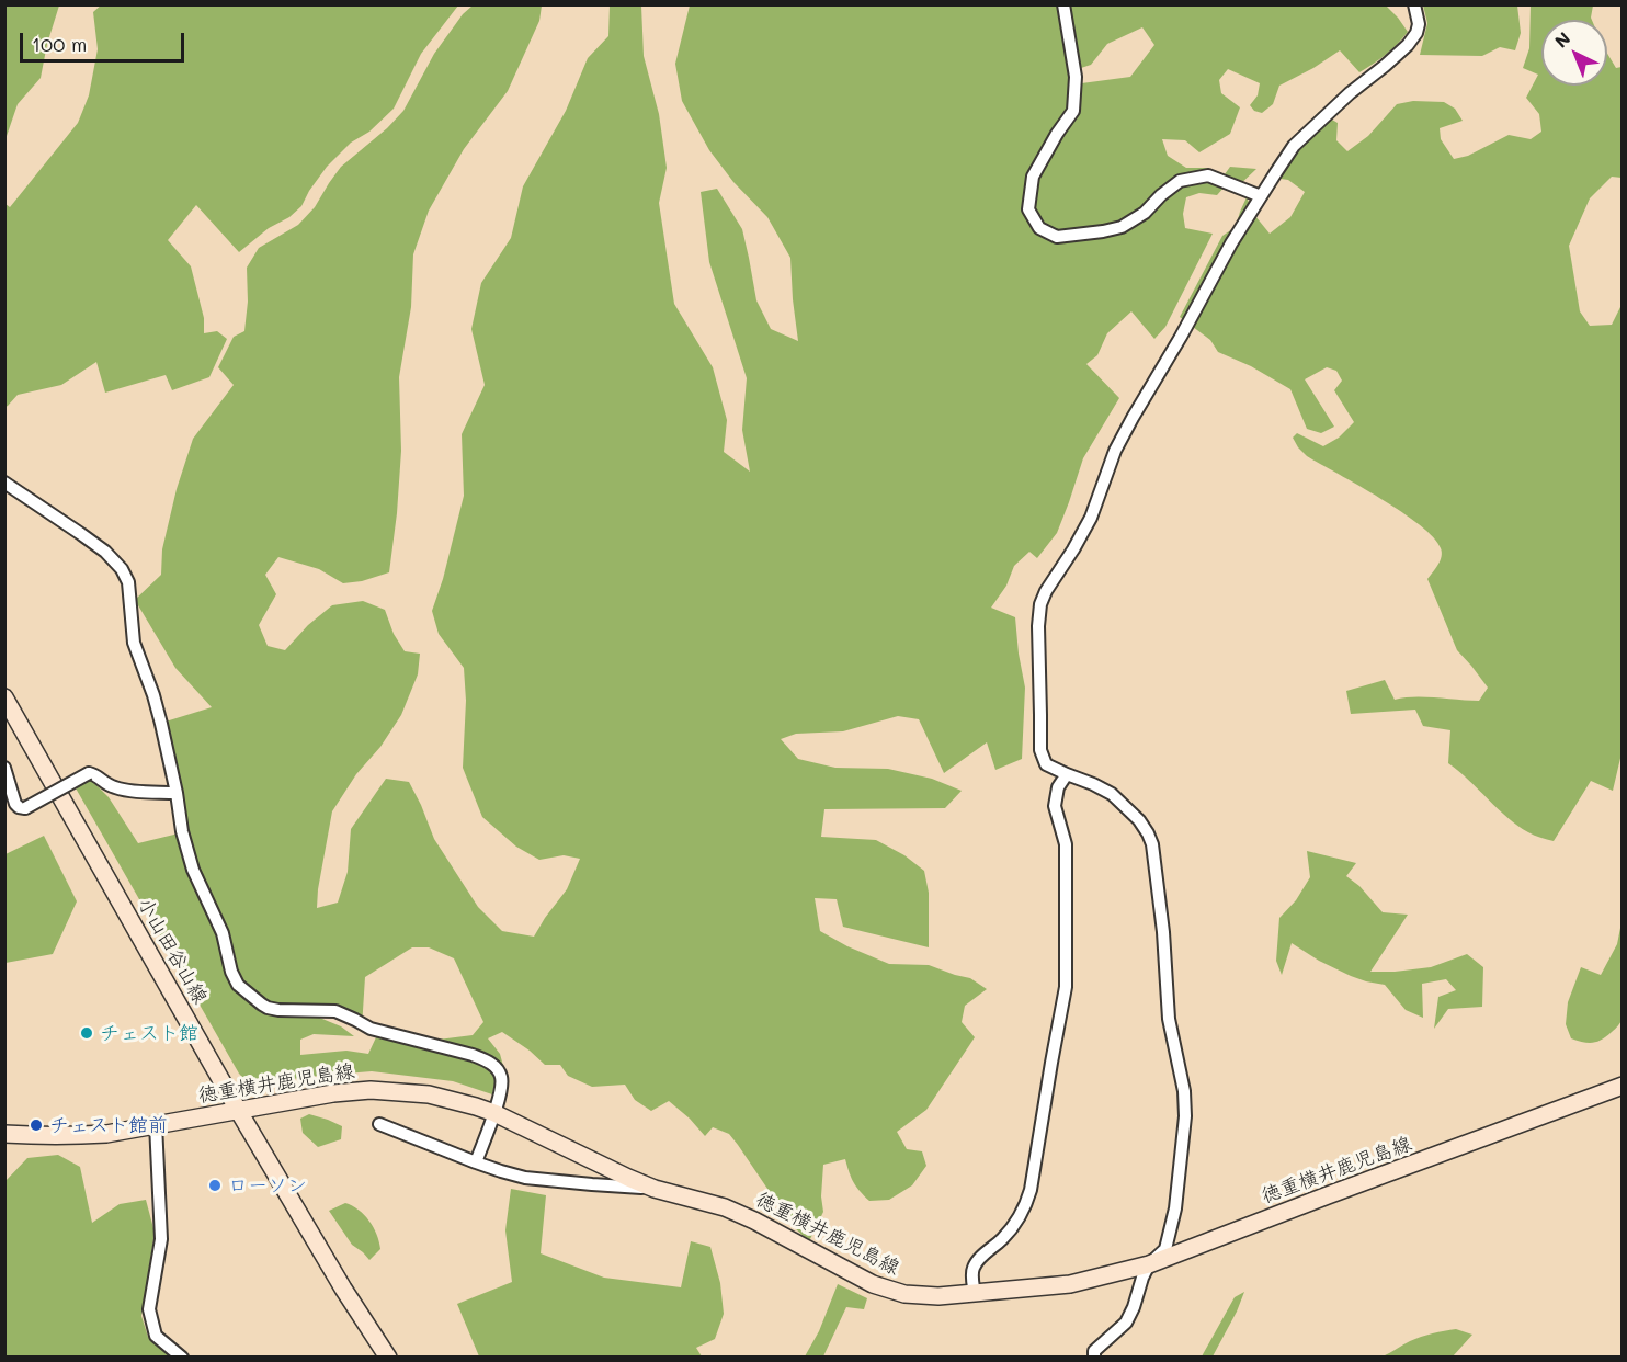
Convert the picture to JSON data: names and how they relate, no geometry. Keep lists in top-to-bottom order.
{
  "streets": {
    "main road": ["小山田谷山線", "徳重横井鹿児島線"]
  },
  "crossings": [
    ["小山田谷山線", "徳重横井鹿児島線"]
  ],
  "places": ["チェスト館", "チェスト館前", "ローソン"],
  "scale_bar": "100 m",
  "north": "top left"
}
